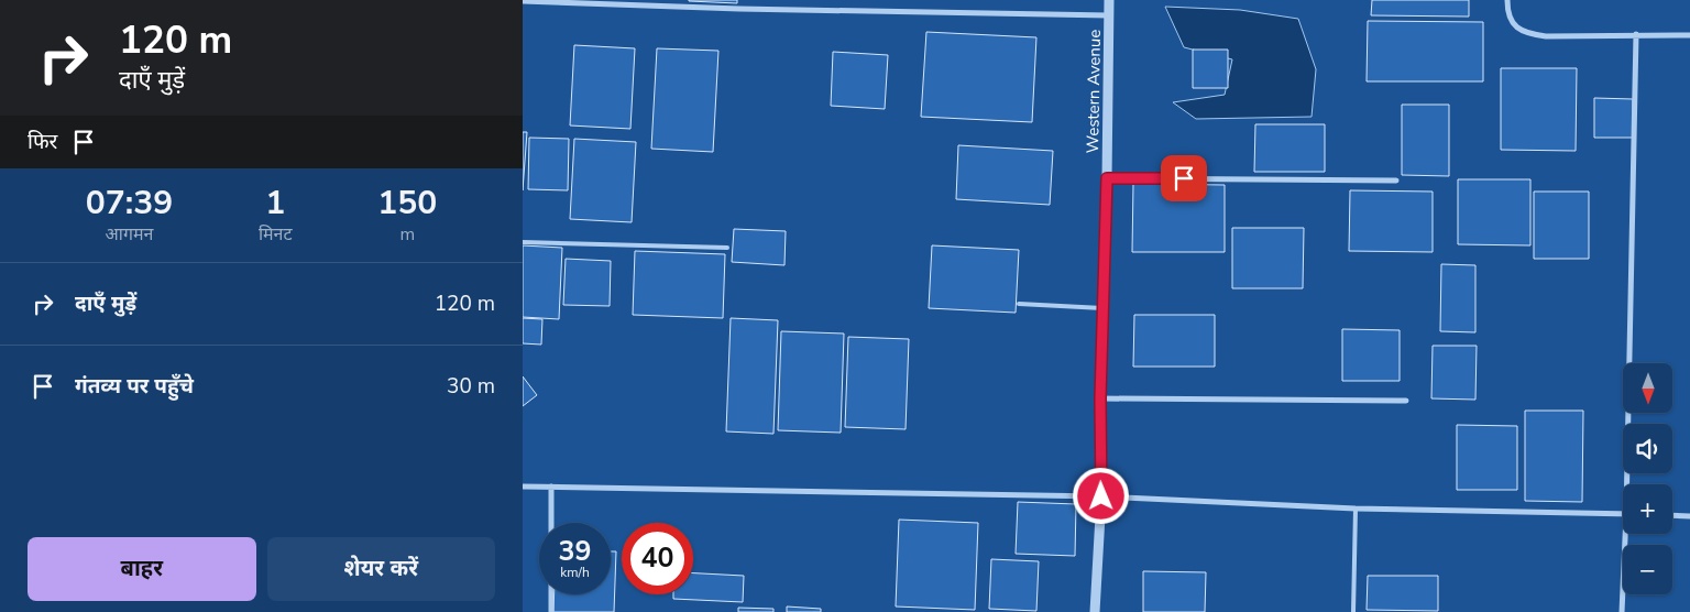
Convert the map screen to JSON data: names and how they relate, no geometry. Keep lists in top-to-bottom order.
{
  "streets": {
    "street": ["Western Avenue"]
  },
  "north": "bottom",
  "page": {
    "turn": ["120 m", "दाएँ मुड़ें"],
    "then": "फिर",
    "eta": [
      "07:39",
      "आगमन",
      "1",
      "मिनट",
      "150",
      "m"
    ],
    "list": [
      {
        "name": "दाएँ मुड़ें",
        "value": "120 m"
      },
      {
        "name": "गंतव्य पर पहुँचे",
        "value": "30 m"
      }
    ],
    "map_buttons": ["+", "−"],
    "speed": "39 km/h",
    "limit": "40",
    "buttons": ["बाहर", "शेयर करें"]
  }
}
